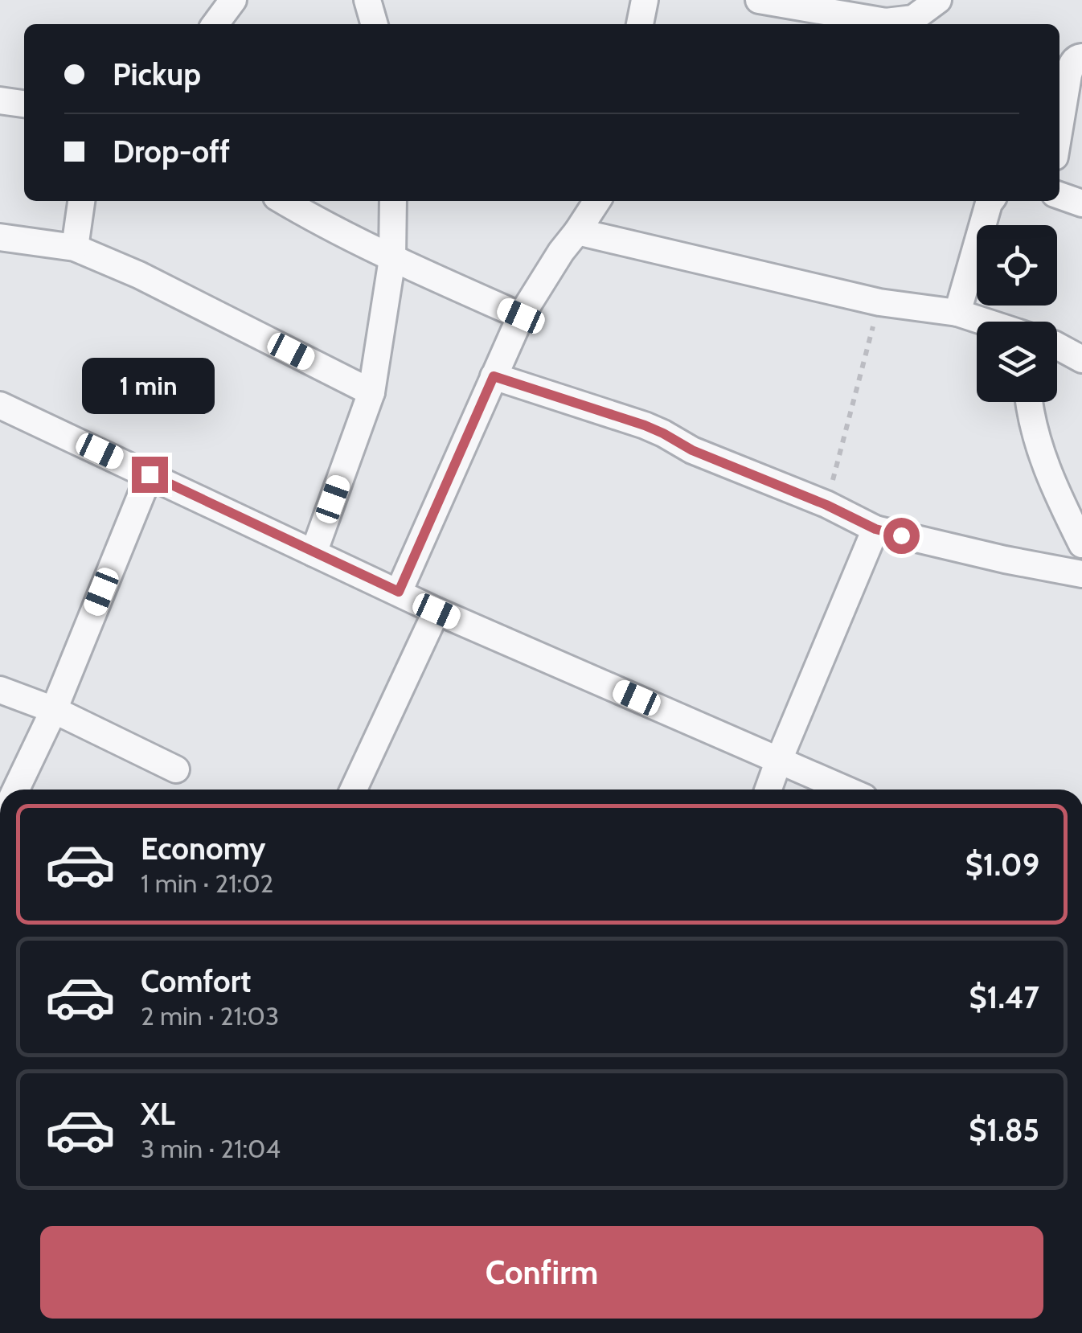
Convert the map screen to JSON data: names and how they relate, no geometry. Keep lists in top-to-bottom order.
{
  "page": {
    "banner": ["Pickup", "Drop-off"],
    "bubble": "1 min",
    "list": [
      {
        "name": "Economy",
        "note": "1 min · 21:02",
        "value": "$1.09"
      },
      {
        "name": "Comfort",
        "note": "2 min · 21:03",
        "value": "$1.47"
      },
      {
        "name": "XL",
        "note": "3 min · 21:04",
        "value": "$1.85"
      }
    ],
    "buttons": "Confirm"
  }
}
